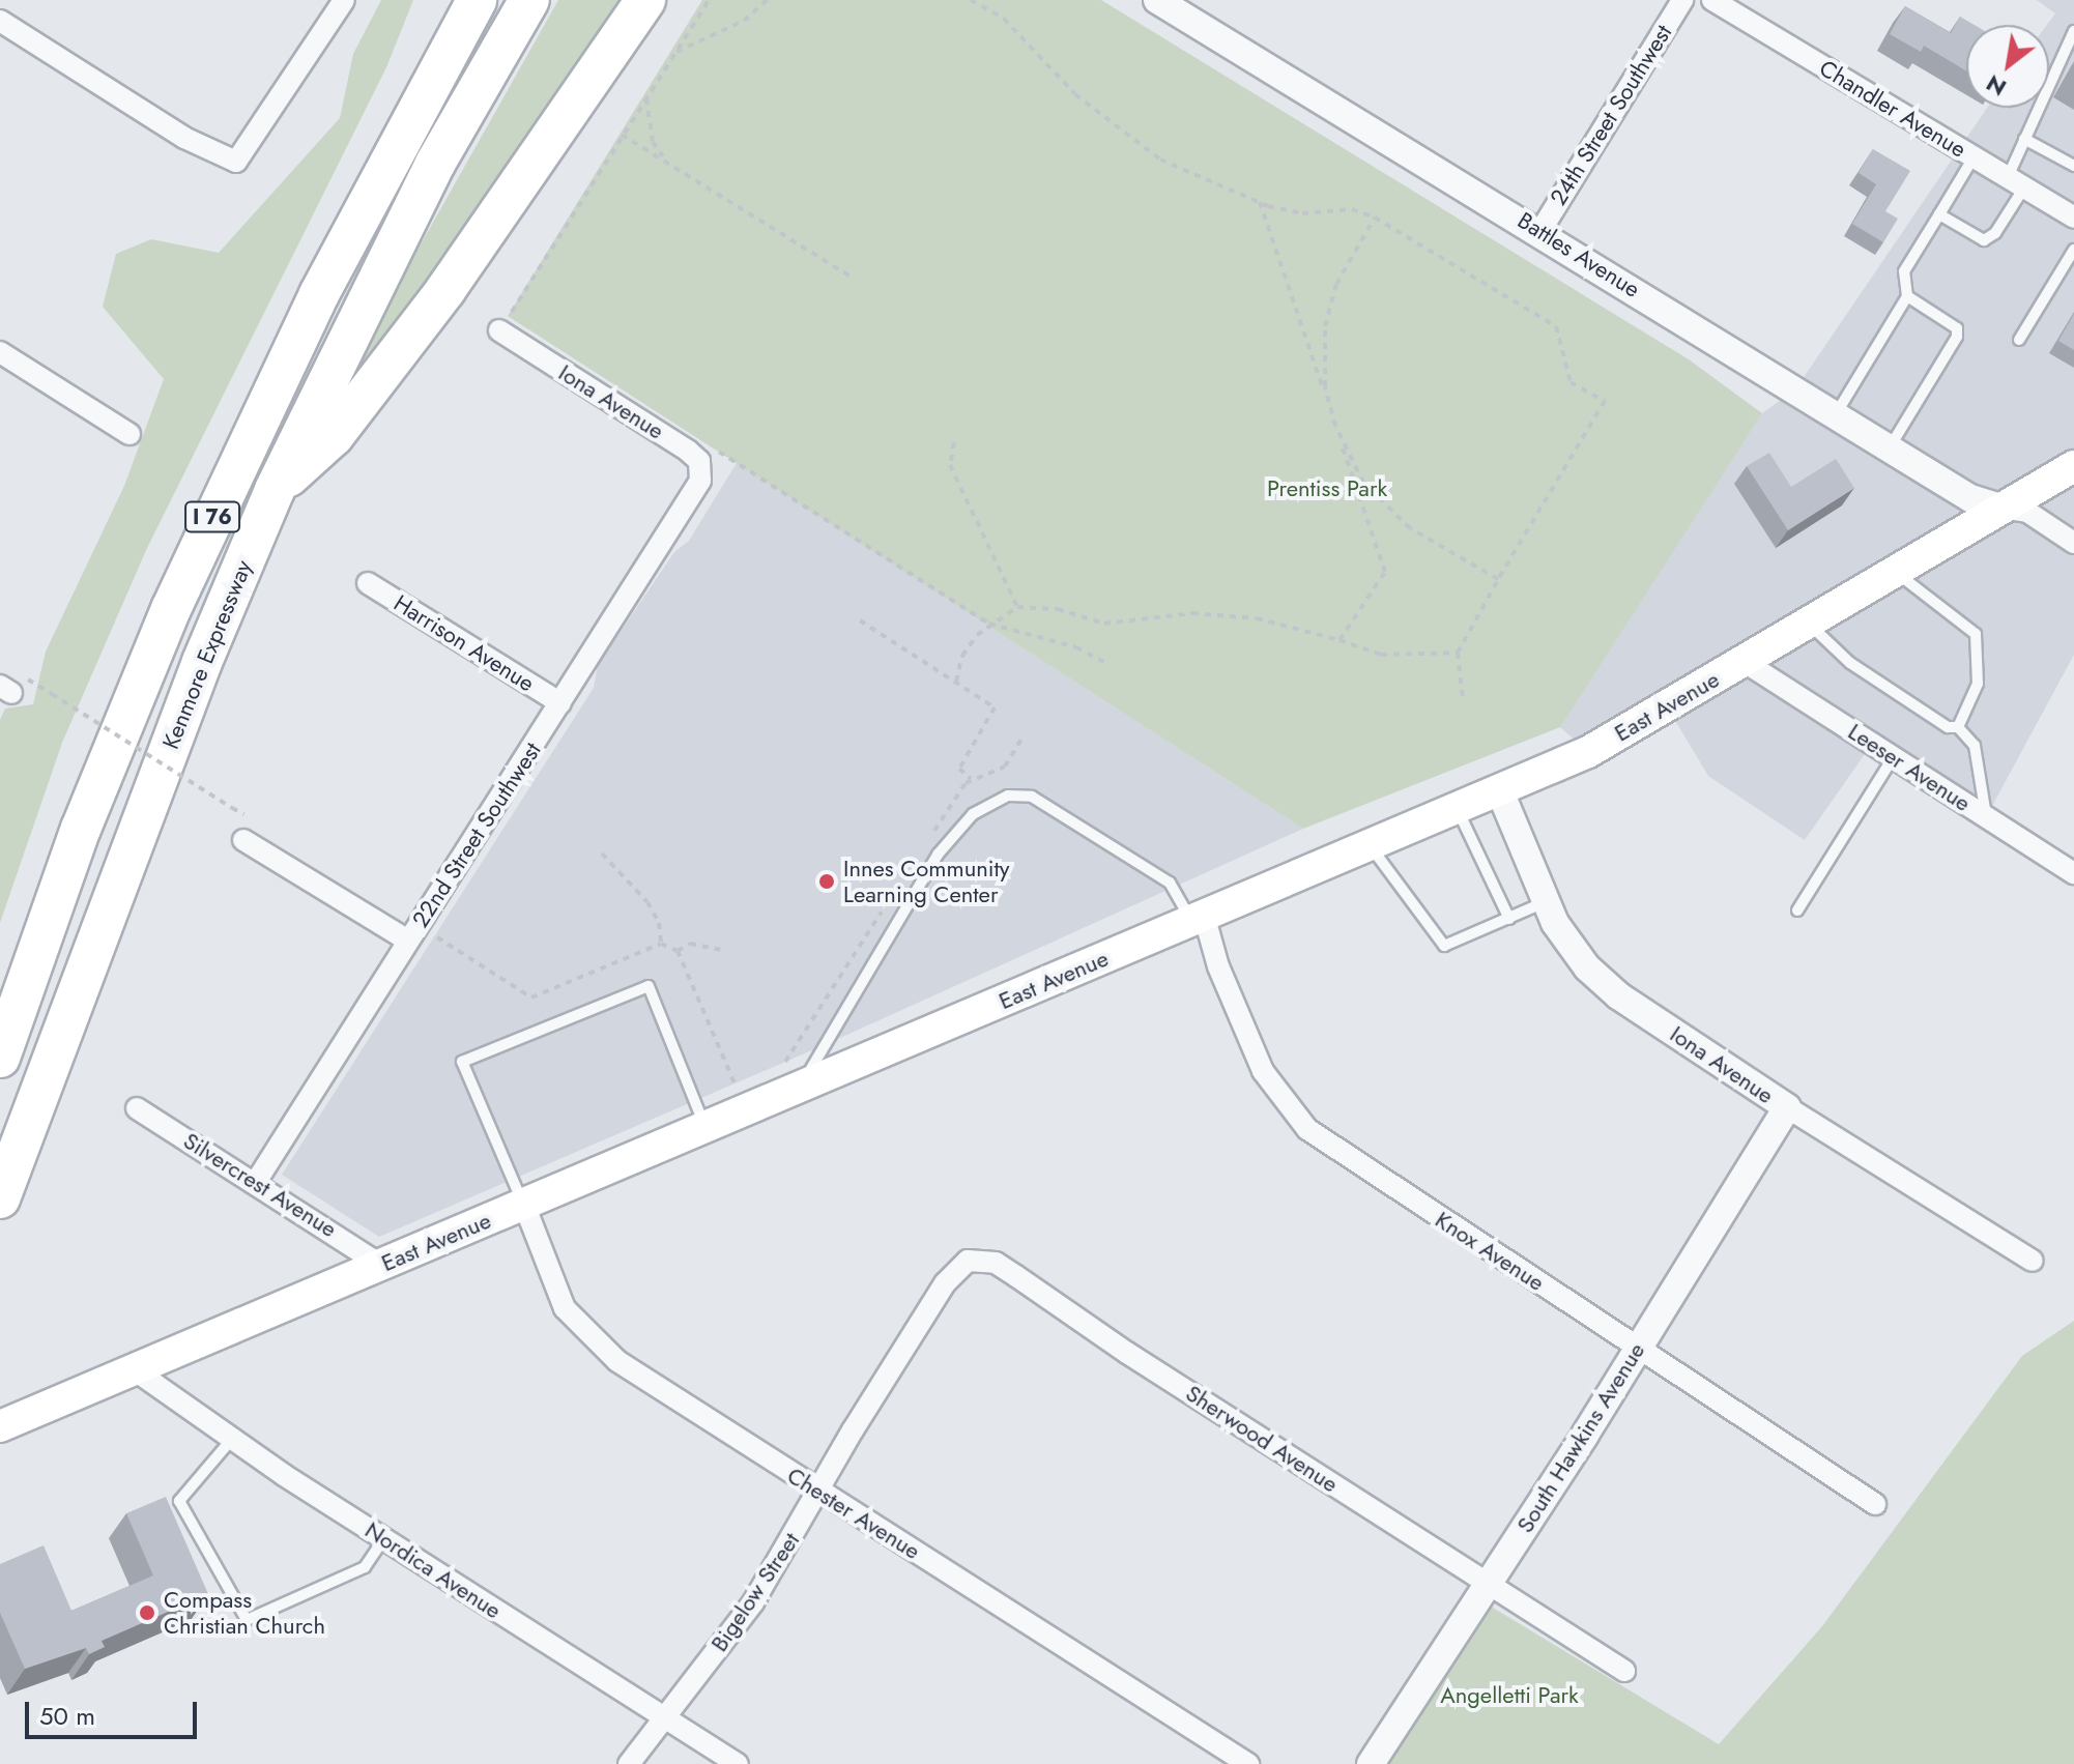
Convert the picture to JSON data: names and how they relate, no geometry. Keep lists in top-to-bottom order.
{
  "streets": {
    "highway": ["I 76", "Kenmore Expressway"],
    "main road": ["East Avenue"],
    "street": [
      "Chandler Avenue",
      "24th Street Southwest",
      "Battles Avenue",
      "Iona Avenue",
      "Harrison Avenue",
      "Leeser Avenue",
      "22nd Street Southwest",
      "Silvercrest Avenue",
      "Knox Avenue",
      "South Hawkins Avenue",
      "Sherwood Avenue",
      "Chester Avenue",
      "Nordica Avenue",
      "Bigelow Street"
    ]
  },
  "crossings": [
    ["24th Street Southwest", "Battles Avenue"],
    ["Battles Avenue", "East Avenue"],
    ["Iona Avenue", "East Avenue"],
    ["Iona Avenue", "22nd Street Southwest"],
    ["Iona Avenue", "South Hawkins Avenue"],
    ["Harrison Avenue", "22nd Street Southwest"],
    ["East Avenue", "Leeser Avenue"],
    ["East Avenue", "Silvercrest Avenue"],
    ["East Avenue", "Knox Avenue"],
    ["East Avenue", "Chester Avenue"],
    ["East Avenue", "Nordica Avenue"],
    ["22nd Street Southwest", "Silvercrest Avenue"],
    ["Knox Avenue", "South Hawkins Avenue"],
    ["South Hawkins Avenue", "Sherwood Avenue"],
    ["Sherwood Avenue", "Bigelow Street"],
    ["Chester Avenue", "Bigelow Street"],
    ["Nordica Avenue", "Bigelow Street"]
  ],
  "parks": ["Prentiss Park", "Angelletti Park"],
  "places": ["Innes Community Learning Center", "Compass Christian Church"],
  "scale_bar": "50 m",
  "north": "bottom left"
}
